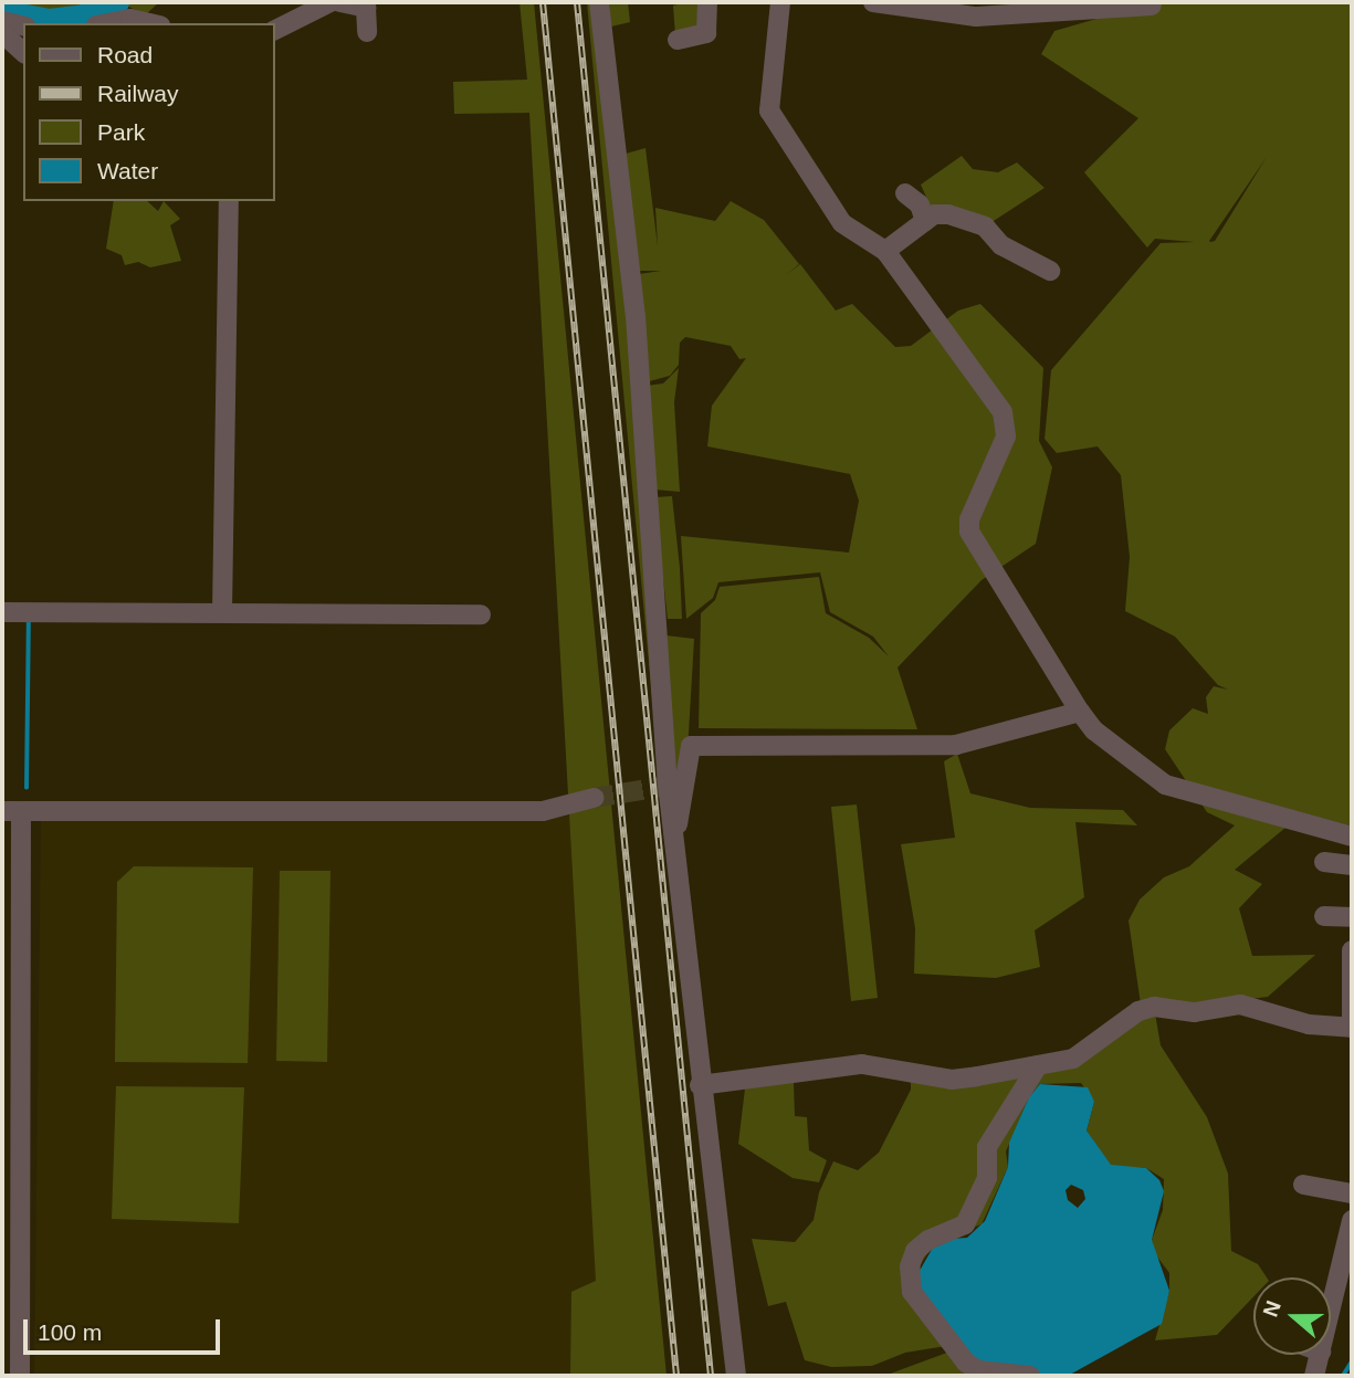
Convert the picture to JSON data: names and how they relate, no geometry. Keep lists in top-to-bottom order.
{
  "legend": [
    "Road",
    "Railway",
    "Park",
    "Water"
  ],
  "scale_bar": "100 m",
  "north": "left"
}
